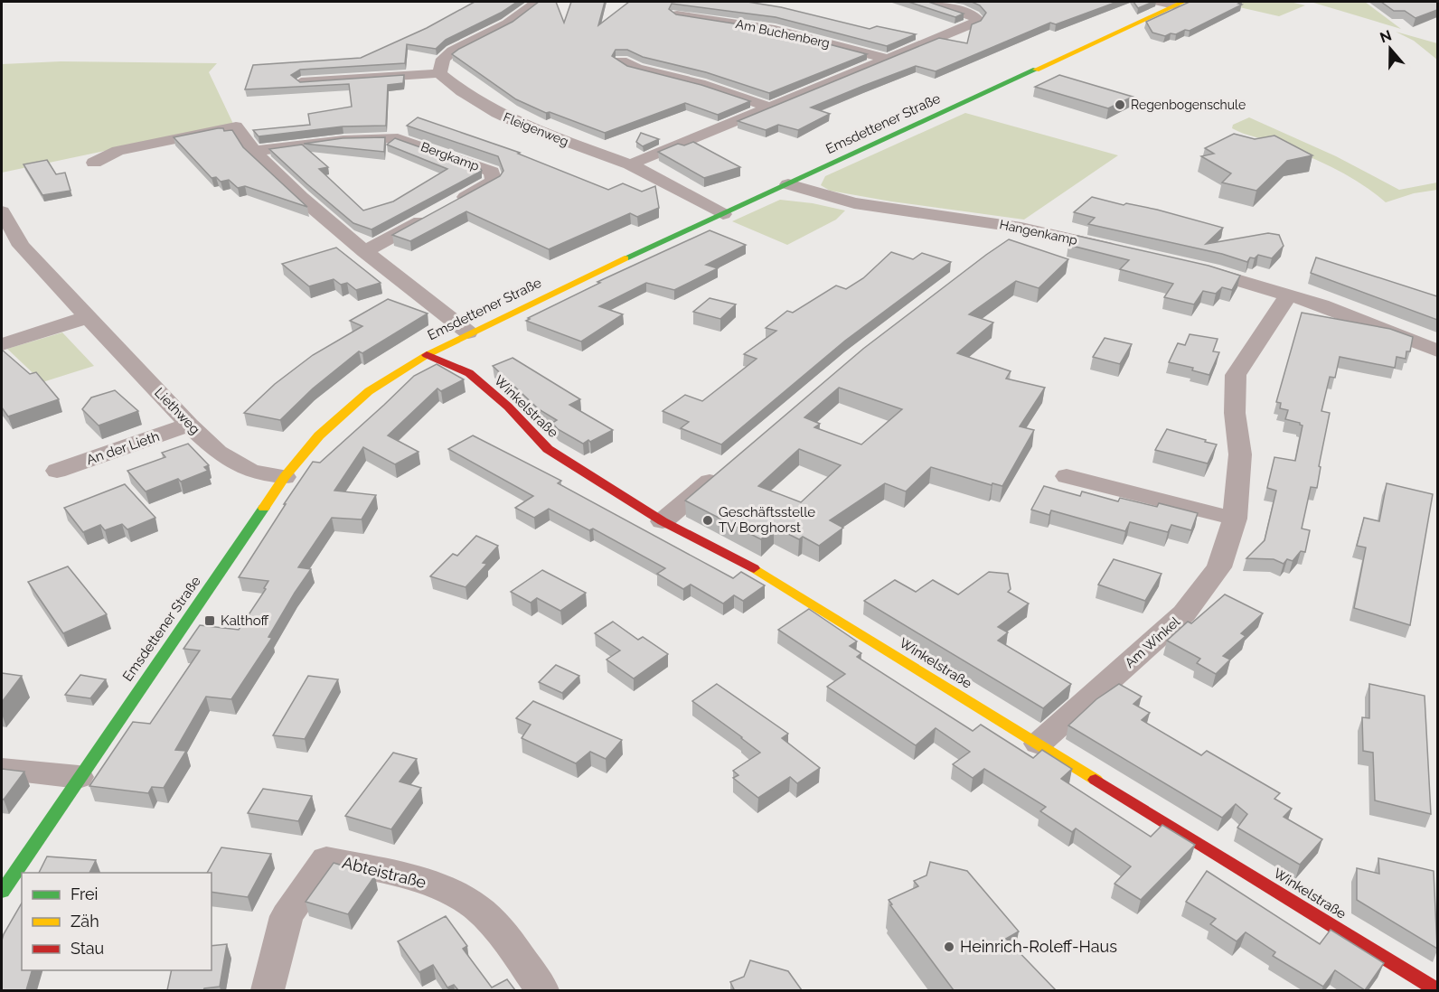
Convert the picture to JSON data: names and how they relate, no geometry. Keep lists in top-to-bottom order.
{
  "streets": {
    "main road": ["Emsdettener Straße", "Winkelstraße"],
    "street": [
      "Am Buchenberg",
      "Fleigenweg",
      "Bergkamp",
      "Hangenkamp",
      "Liethweg",
      "An der Lieth",
      "Am Winkel",
      "Abteistraße"
    ]
  },
  "crossings": [
    ["Emsdettener Straße", "Fleigenweg"],
    ["Emsdettener Straße", "Hangenkamp"],
    ["Emsdettener Straße", "Winkelstraße"],
    ["Emsdettener Straße", "Liethweg"],
    ["Winkelstraße", "Am Winkel"],
    ["Liethweg", "An der Lieth"]
  ],
  "places": {
    "other": ["Regenbogenschule", "Geschäftsstelle TV Borghorst", "Heinrich-Roleff-Haus"],
    "transit": ["Kalthoff"]
  },
  "legend": ["Frei", "Zäh", "Stau"],
  "north": "top"
}
